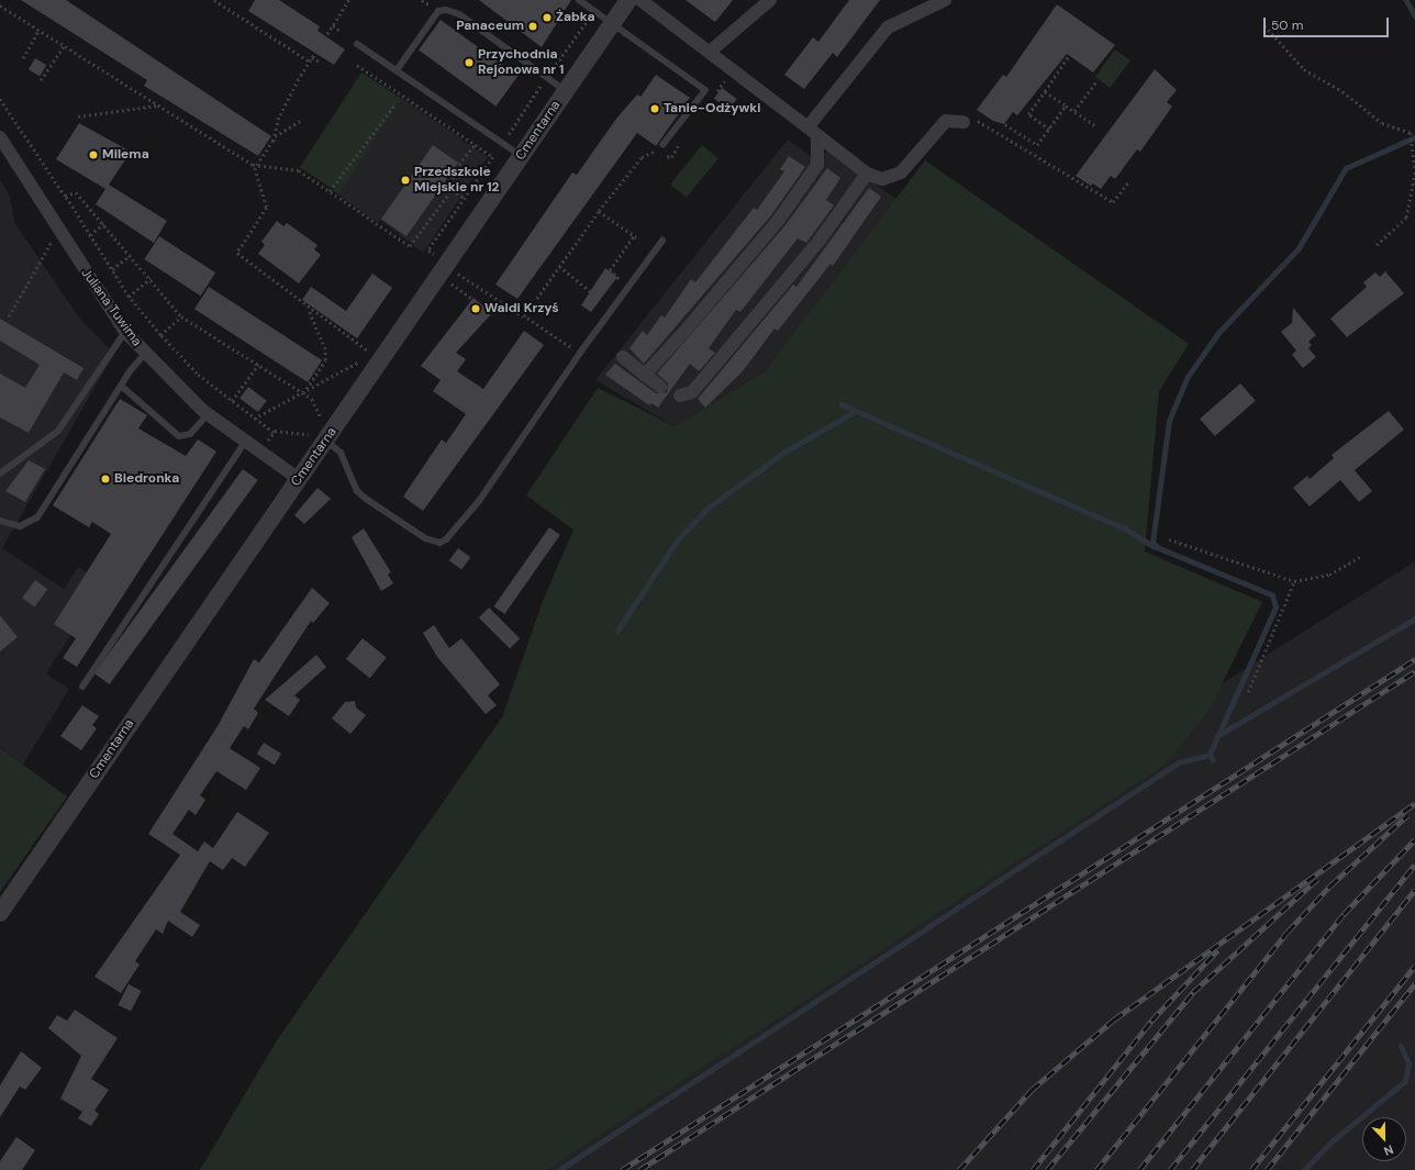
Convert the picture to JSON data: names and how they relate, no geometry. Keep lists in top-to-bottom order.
{
  "streets": {
    "street": ["Cmentarna", "Juliana Tuwima"]
  },
  "crossings": [
    ["Cmentarna", "Juliana Tuwima"]
  ],
  "places": [
    "Żabka",
    "Panaceum",
    "Przychodnia Rejonowa nr 1",
    "Tanie-Odżywki",
    "Milema",
    "Przedszkole Miejskie nr 12",
    "Waldi Krzyś",
    "Biedronka"
  ],
  "scale_bar": "50 m",
  "north": "bottom"
}
